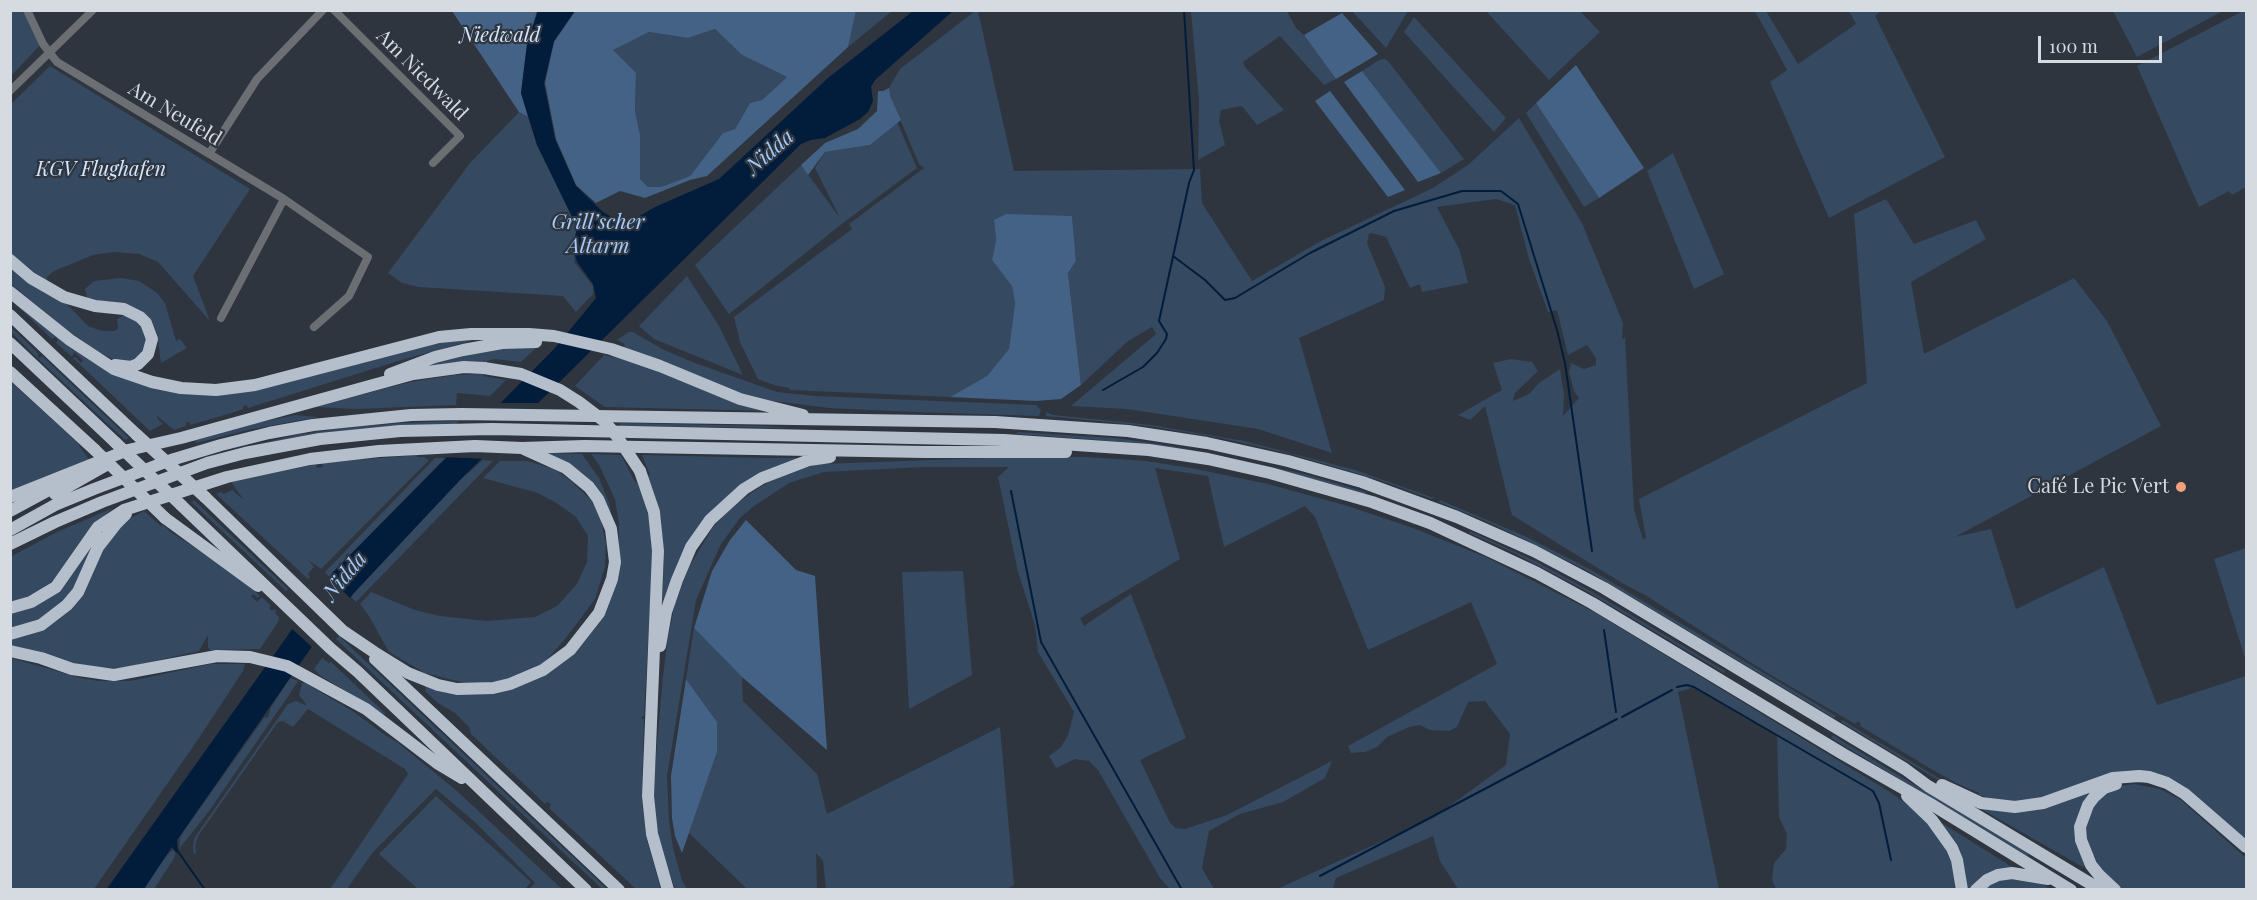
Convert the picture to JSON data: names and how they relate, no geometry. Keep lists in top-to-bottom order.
{
  "streets": {
    "street": ["Am Niedwald", "Am Neufeld"]
  },
  "water": ["Nidda", "Grill’scher Altarm"],
  "parks": ["Niedwald", "KGV Flughafen"],
  "places": ["Café Le Pic Vert"],
  "scale_bar": "100 m"
}
